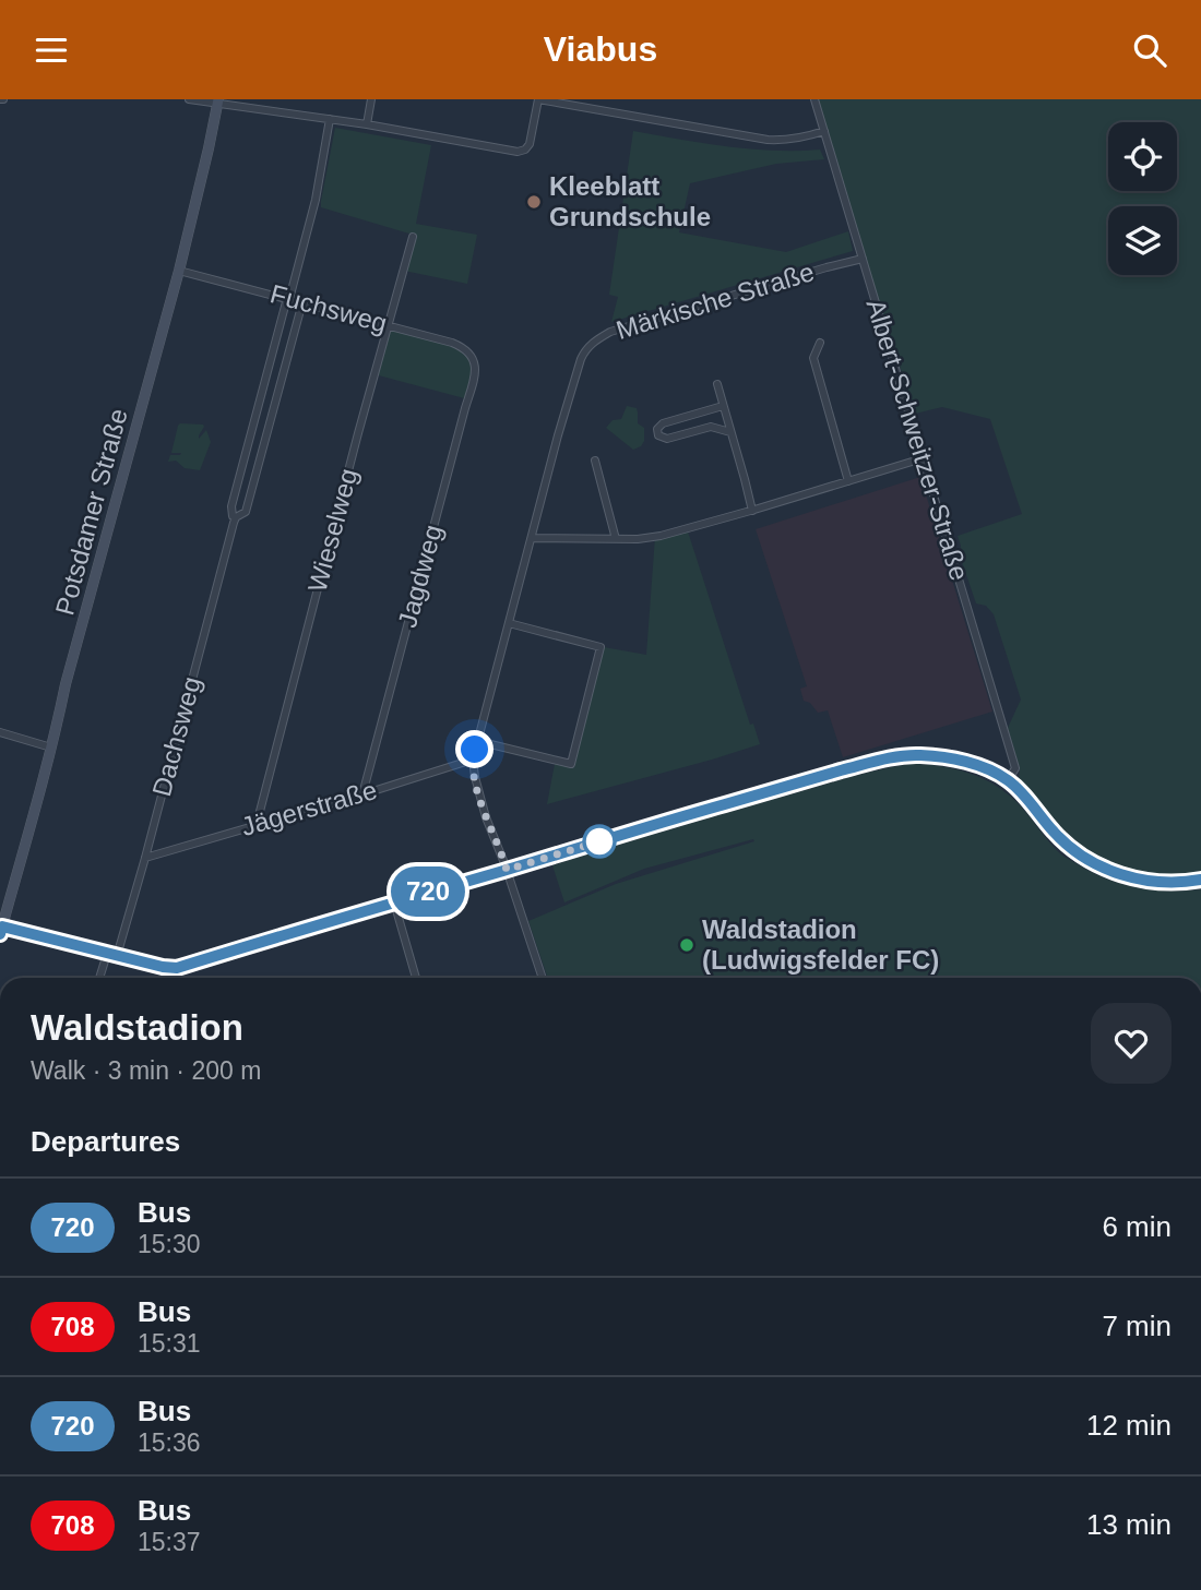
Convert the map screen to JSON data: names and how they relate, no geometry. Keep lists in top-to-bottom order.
{
  "streets": {
    "main road": ["Potsdamer Straße"],
    "street": [
      "Märkische Straße",
      "Fuchsweg",
      "Albert-Schweitzer-Straße",
      "Wieselweg",
      "Jagdweg",
      "Dachsweg",
      "Jägerstraße"
    ]
  },
  "crossings": [
    ["Märkische Straße", "Albert-Schweitzer-Straße"],
    ["Märkische Straße", "Jägerstraße"],
    ["Fuchsweg", "Potsdamer Straße"],
    ["Fuchsweg", "Wieselweg"],
    ["Fuchsweg", "Jagdweg"],
    ["Fuchsweg", "Dachsweg"],
    ["Wieselweg", "Jägerstraße"],
    ["Jagdweg", "Jägerstraße"],
    ["Dachsweg", "Jägerstraße"]
  ],
  "places": ["Kleeblatt Grundschule", "Waldstadion (Ludwigsfelder FC)"],
  "lines": ["bus line 720"],
  "page": {
    "header": "Viabus",
    "on_map": "720",
    "heading": [
      ["Waldstadion", "Walk · 3 min · 200 m"],
      "Departures"
    ],
    "list": [
      {
        "mark": "720",
        "name": "Bus",
        "note": "15:30",
        "value": "6 min"
      },
      {
        "mark": "708",
        "name": "Bus",
        "note": "15:31",
        "value": "7 min"
      },
      {
        "mark": "720",
        "name": "Bus",
        "note": "15:36",
        "value": "12 min"
      },
      {
        "mark": "708",
        "name": "Bus",
        "note": "15:37",
        "value": "13 min"
      }
    ]
  }
}
